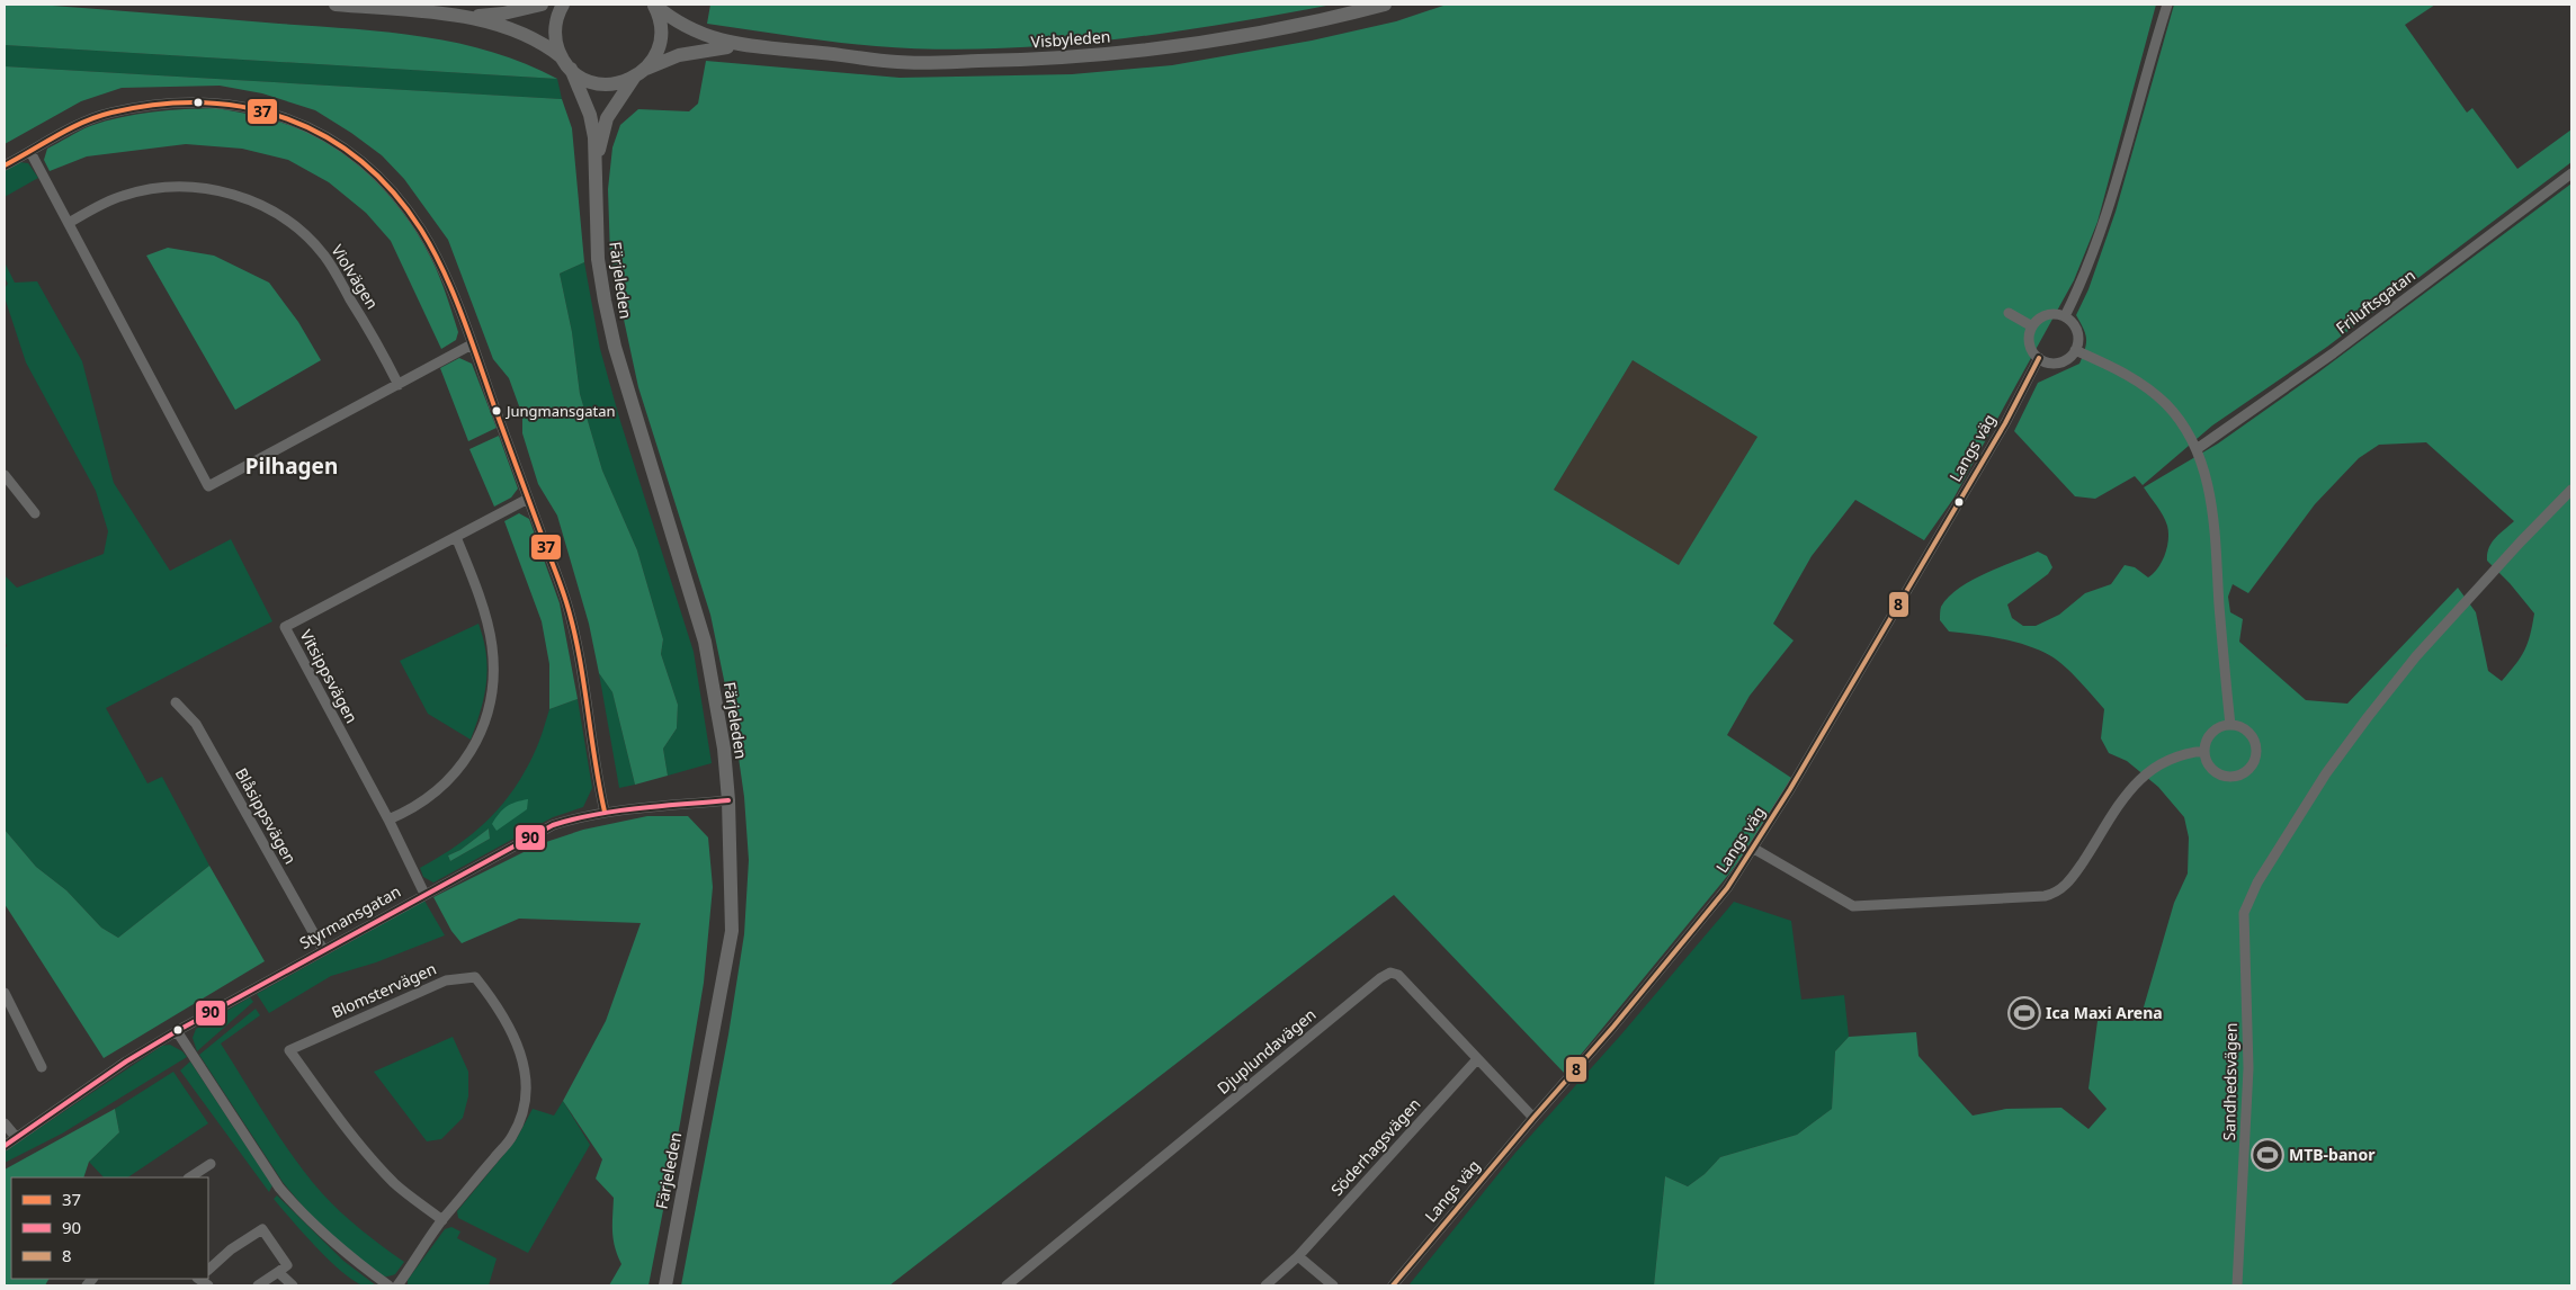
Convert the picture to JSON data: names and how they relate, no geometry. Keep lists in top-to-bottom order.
{
  "streets": {
    "main road": ["Visbyleden", "Färjeleden"],
    "street": [
      "Violvägen",
      "Friluftsgatan",
      "Langs väg",
      "Vitsippsvägen",
      "Blåsippsvägen",
      "Styrmansgatan",
      "Blomstervägen",
      "Djuplundavägen",
      "Sandhedsvägen",
      "Söderhagsvägen"
    ]
  },
  "crossings": [
    ["Visbyleden", "Färjeleden"],
    ["Färjeleden", "Styrmansgatan"],
    ["Langs väg", "Djuplundavägen"],
    ["Vitsippsvägen", "Styrmansgatan"],
    ["Blåsippsvägen", "Styrmansgatan"],
    ["Djuplundavägen", "Söderhagsvägen"]
  ],
  "districts": ["Pilhagen"],
  "places": {
    "other": ["Jungmansgatan"],
    "sports": ["Ica Maxi Arena", "MTB-banor"]
  },
  "lines": ["transit line 37", "transit line 8", "transit line 90"],
  "legend": ["37", "90", "8"]
}
